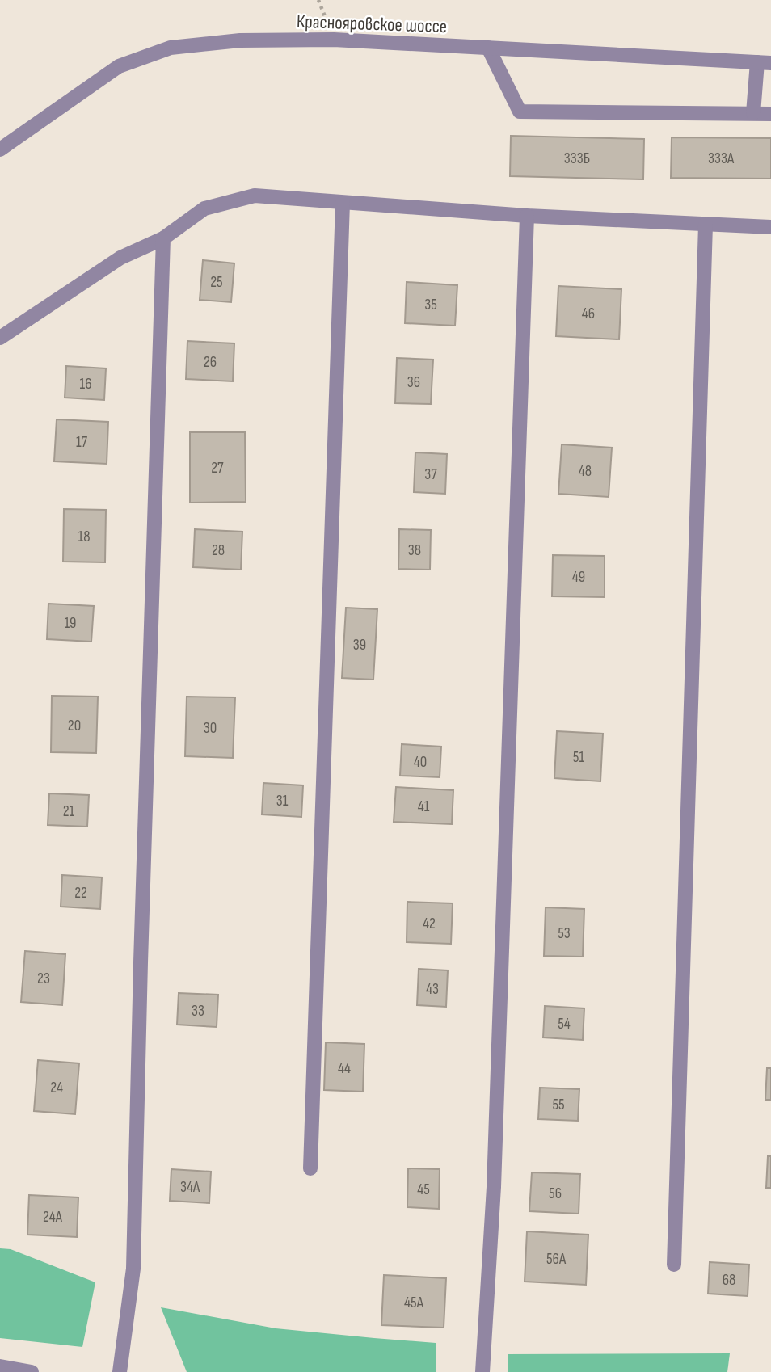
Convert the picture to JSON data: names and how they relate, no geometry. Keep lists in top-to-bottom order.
{
  "streets": {
    "street": ["Краснояровское шоссе"]
  },
  "house_numbers": [
    "333Б",
    "333А",
    "25",
    "35",
    "46",
    "26",
    "36",
    "16",
    "17",
    "27",
    "48",
    "37",
    "18",
    "28",
    "38",
    "49",
    "19",
    "39",
    "20",
    "30",
    "51",
    "40",
    "31",
    "41",
    "21",
    "22",
    "42",
    "53",
    "23",
    "43",
    "33",
    "54",
    "44",
    "24",
    "55",
    "34А",
    "45",
    "56",
    "24А",
    "56А",
    "68",
    "45А"
  ]
}
